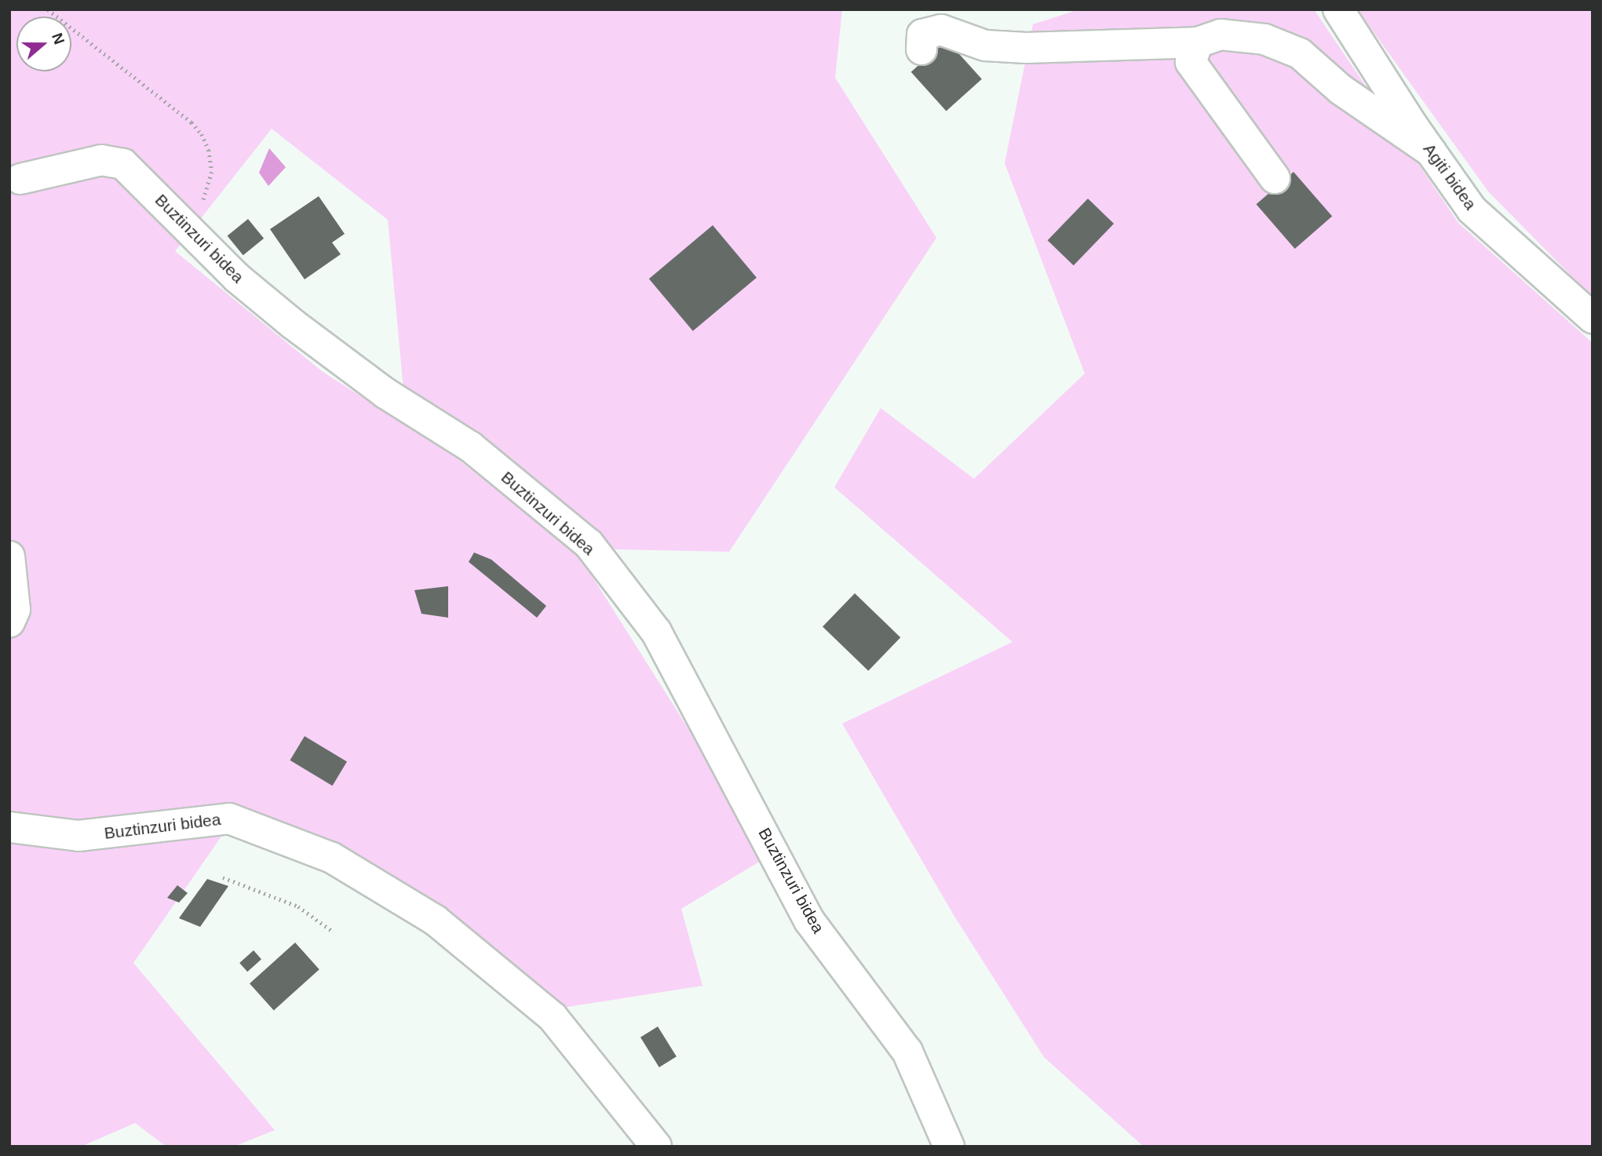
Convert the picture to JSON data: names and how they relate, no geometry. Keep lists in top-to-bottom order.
{
  "streets": {
    "street": ["Agiti bidea", "Buztinzuri bidea"]
  },
  "north": "right"
}
